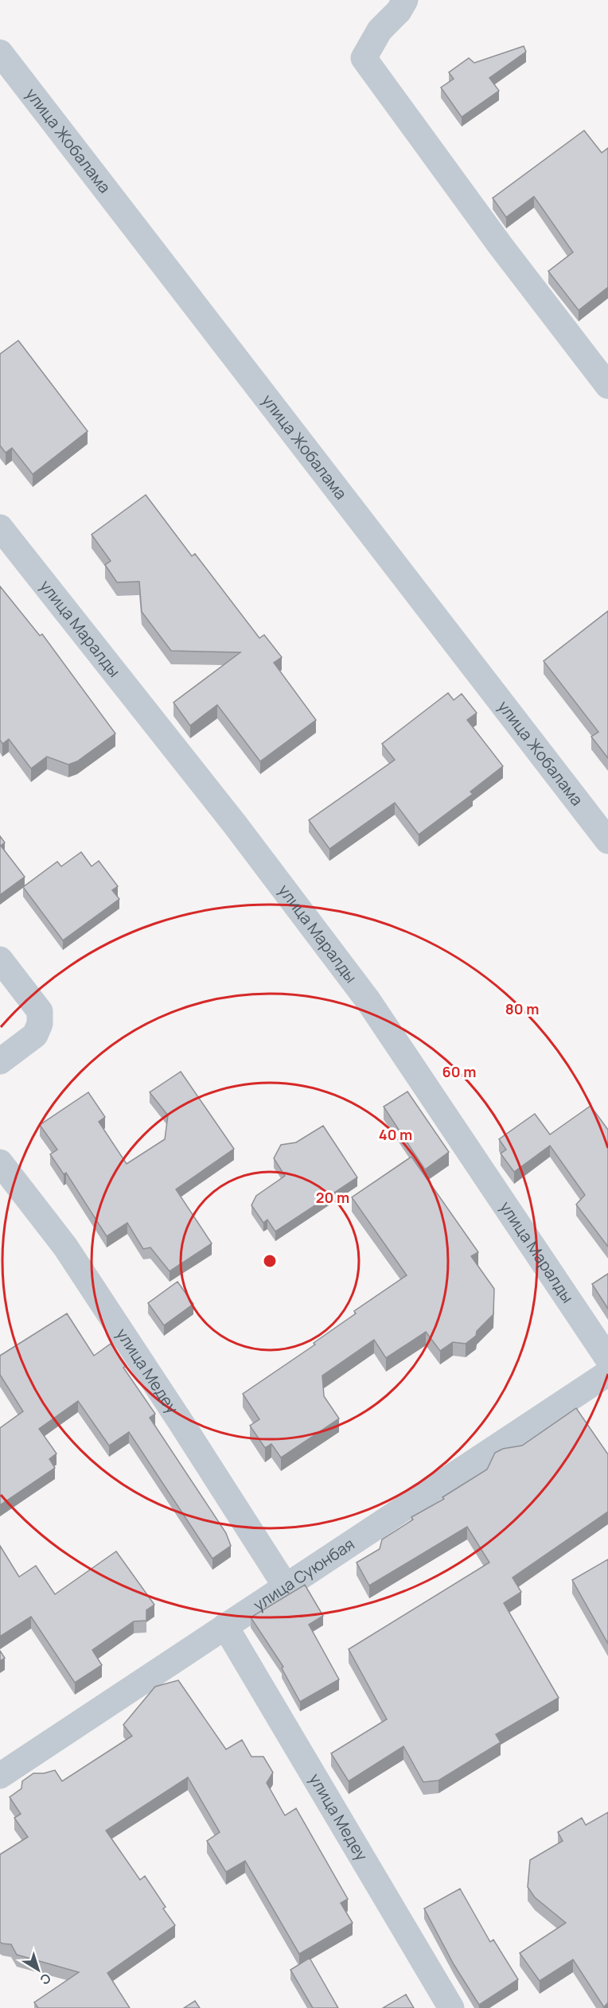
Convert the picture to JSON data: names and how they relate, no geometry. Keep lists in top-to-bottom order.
{
  "streets": {
    "street": [
      "улица Жобалама",
      "улица Маралды",
      "улица Медеу",
      "улица Суюнбая"
    ]
  },
  "crossings": [
    ["улица Медеу", "улица Суюнбая"]
  ],
  "north": "bottom right",
  "rings": [
    "80 m",
    "60 m",
    "40 m",
    "20 m"
  ]
}
